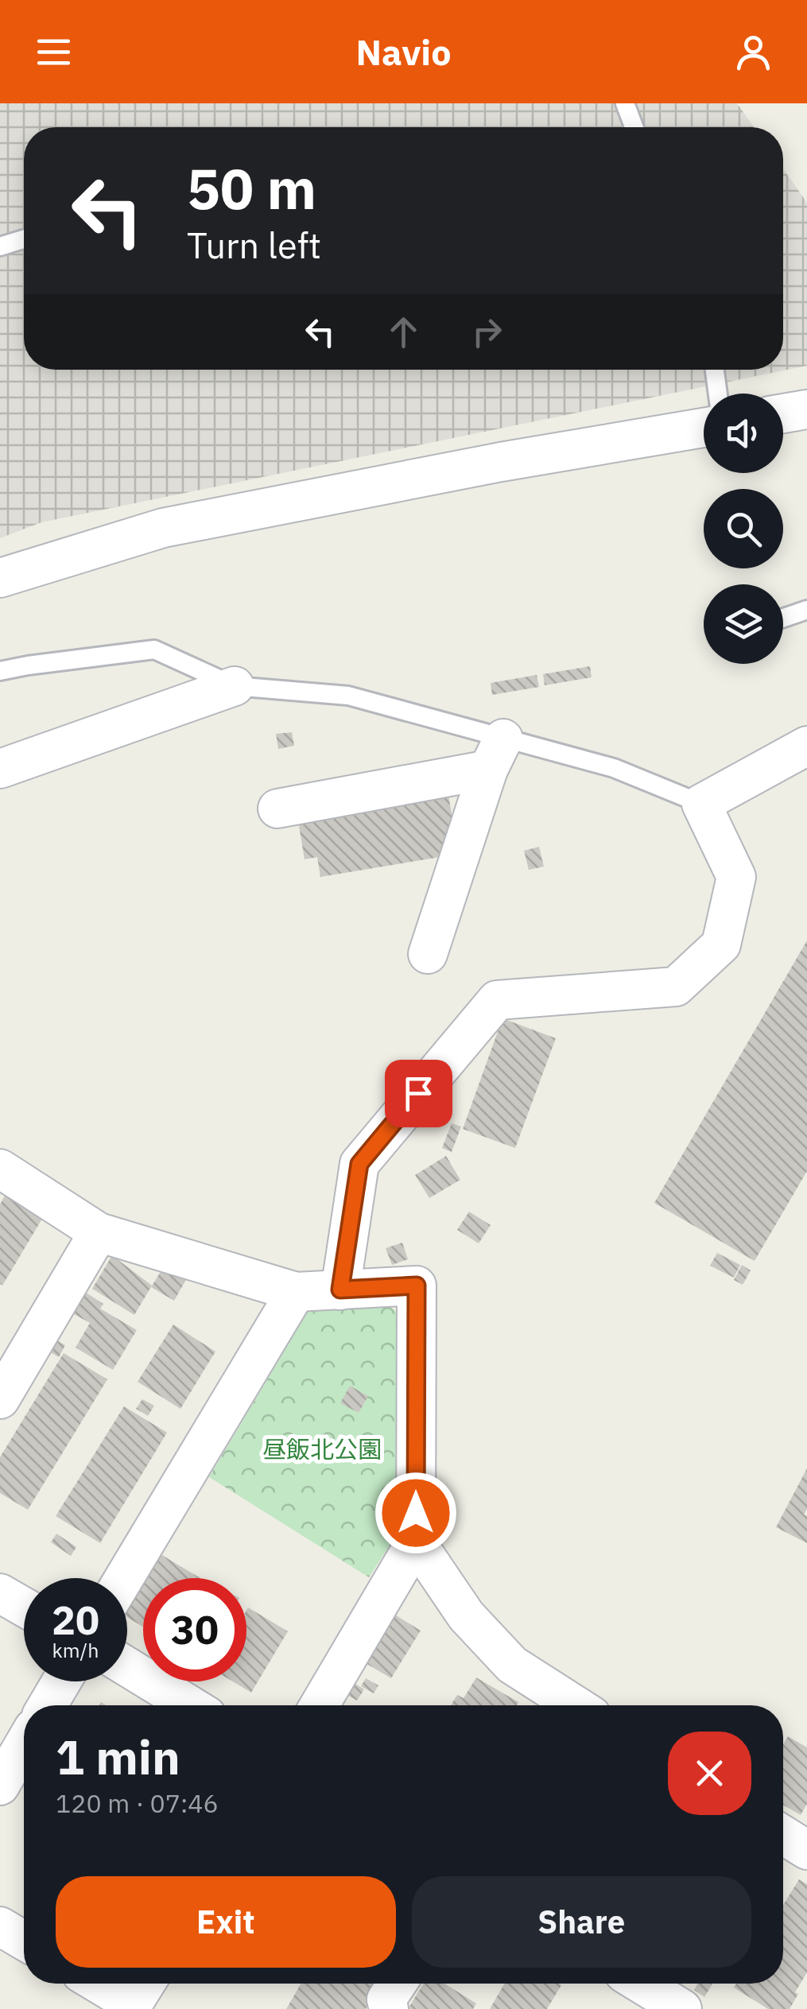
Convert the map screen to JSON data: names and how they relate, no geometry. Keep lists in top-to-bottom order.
{
  "parks": ["昼飯北公園"],
  "page": {
    "header": "Navio",
    "turn": ["50 m", "Turn left"],
    "speed": "20 km/h",
    "limit": "30",
    "heading": ["1 min", "120 m · 07:46"],
    "buttons": ["Exit", "Share"]
  }
}
